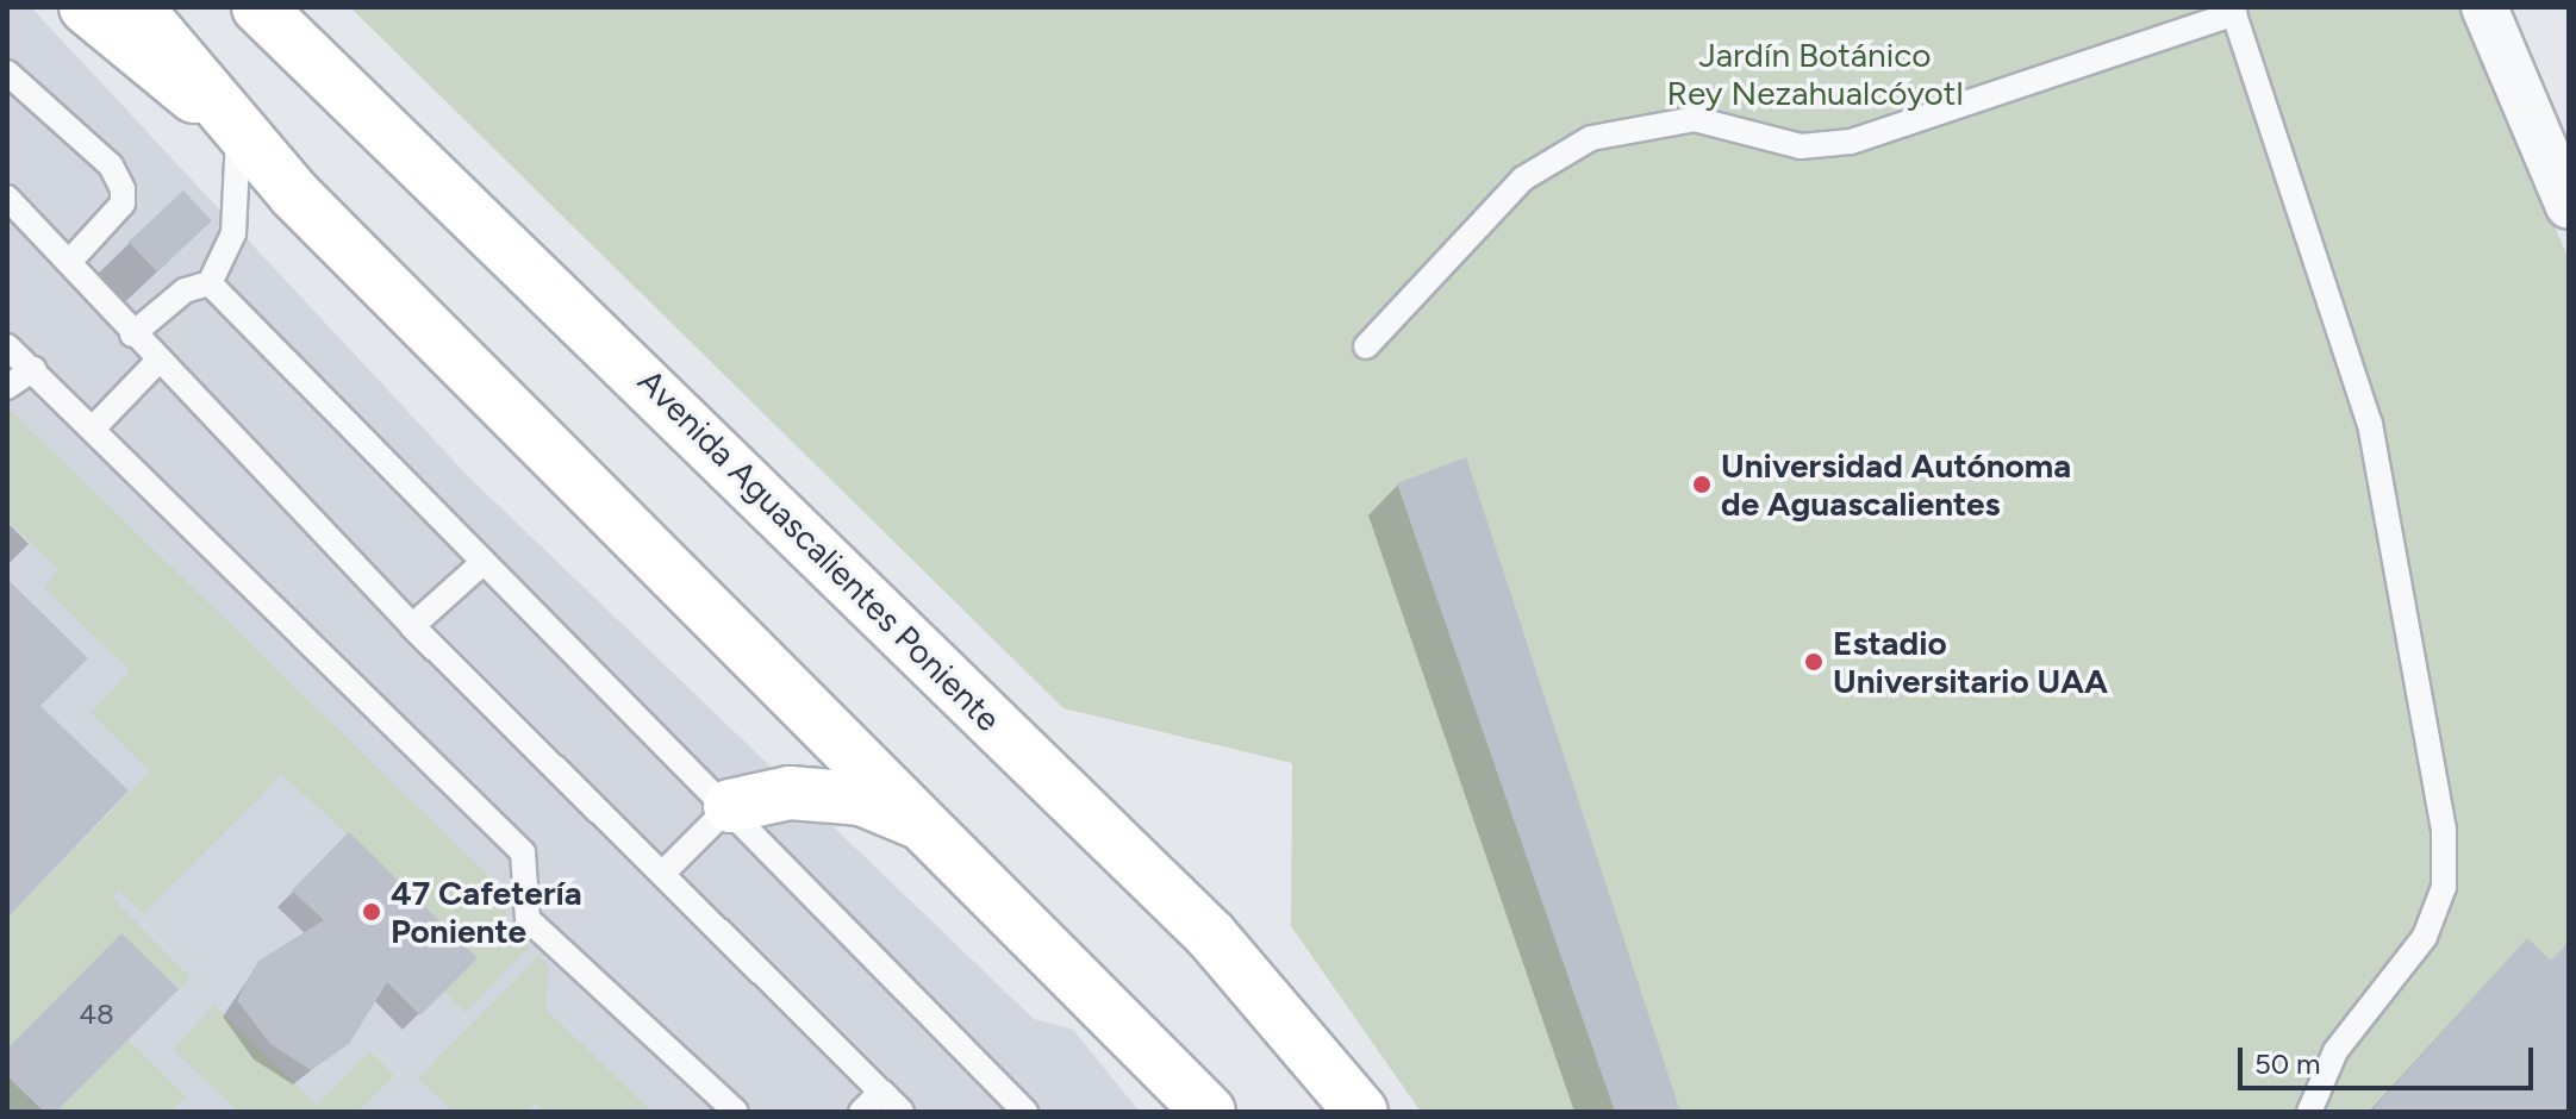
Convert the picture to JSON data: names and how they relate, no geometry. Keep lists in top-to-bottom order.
{
  "streets": {
    "main road": ["Avenida Aguascalientes Poniente"]
  },
  "parks": ["Jardín Botánico Rey Nezahualcóyotl"],
  "places": ["Universidad Autónoma de Aguascalientes", "Estadio Universitario UAA", "47 Cafetería Poniente"],
  "house_numbers": ["48"],
  "scale_bar": "50 m"
}
